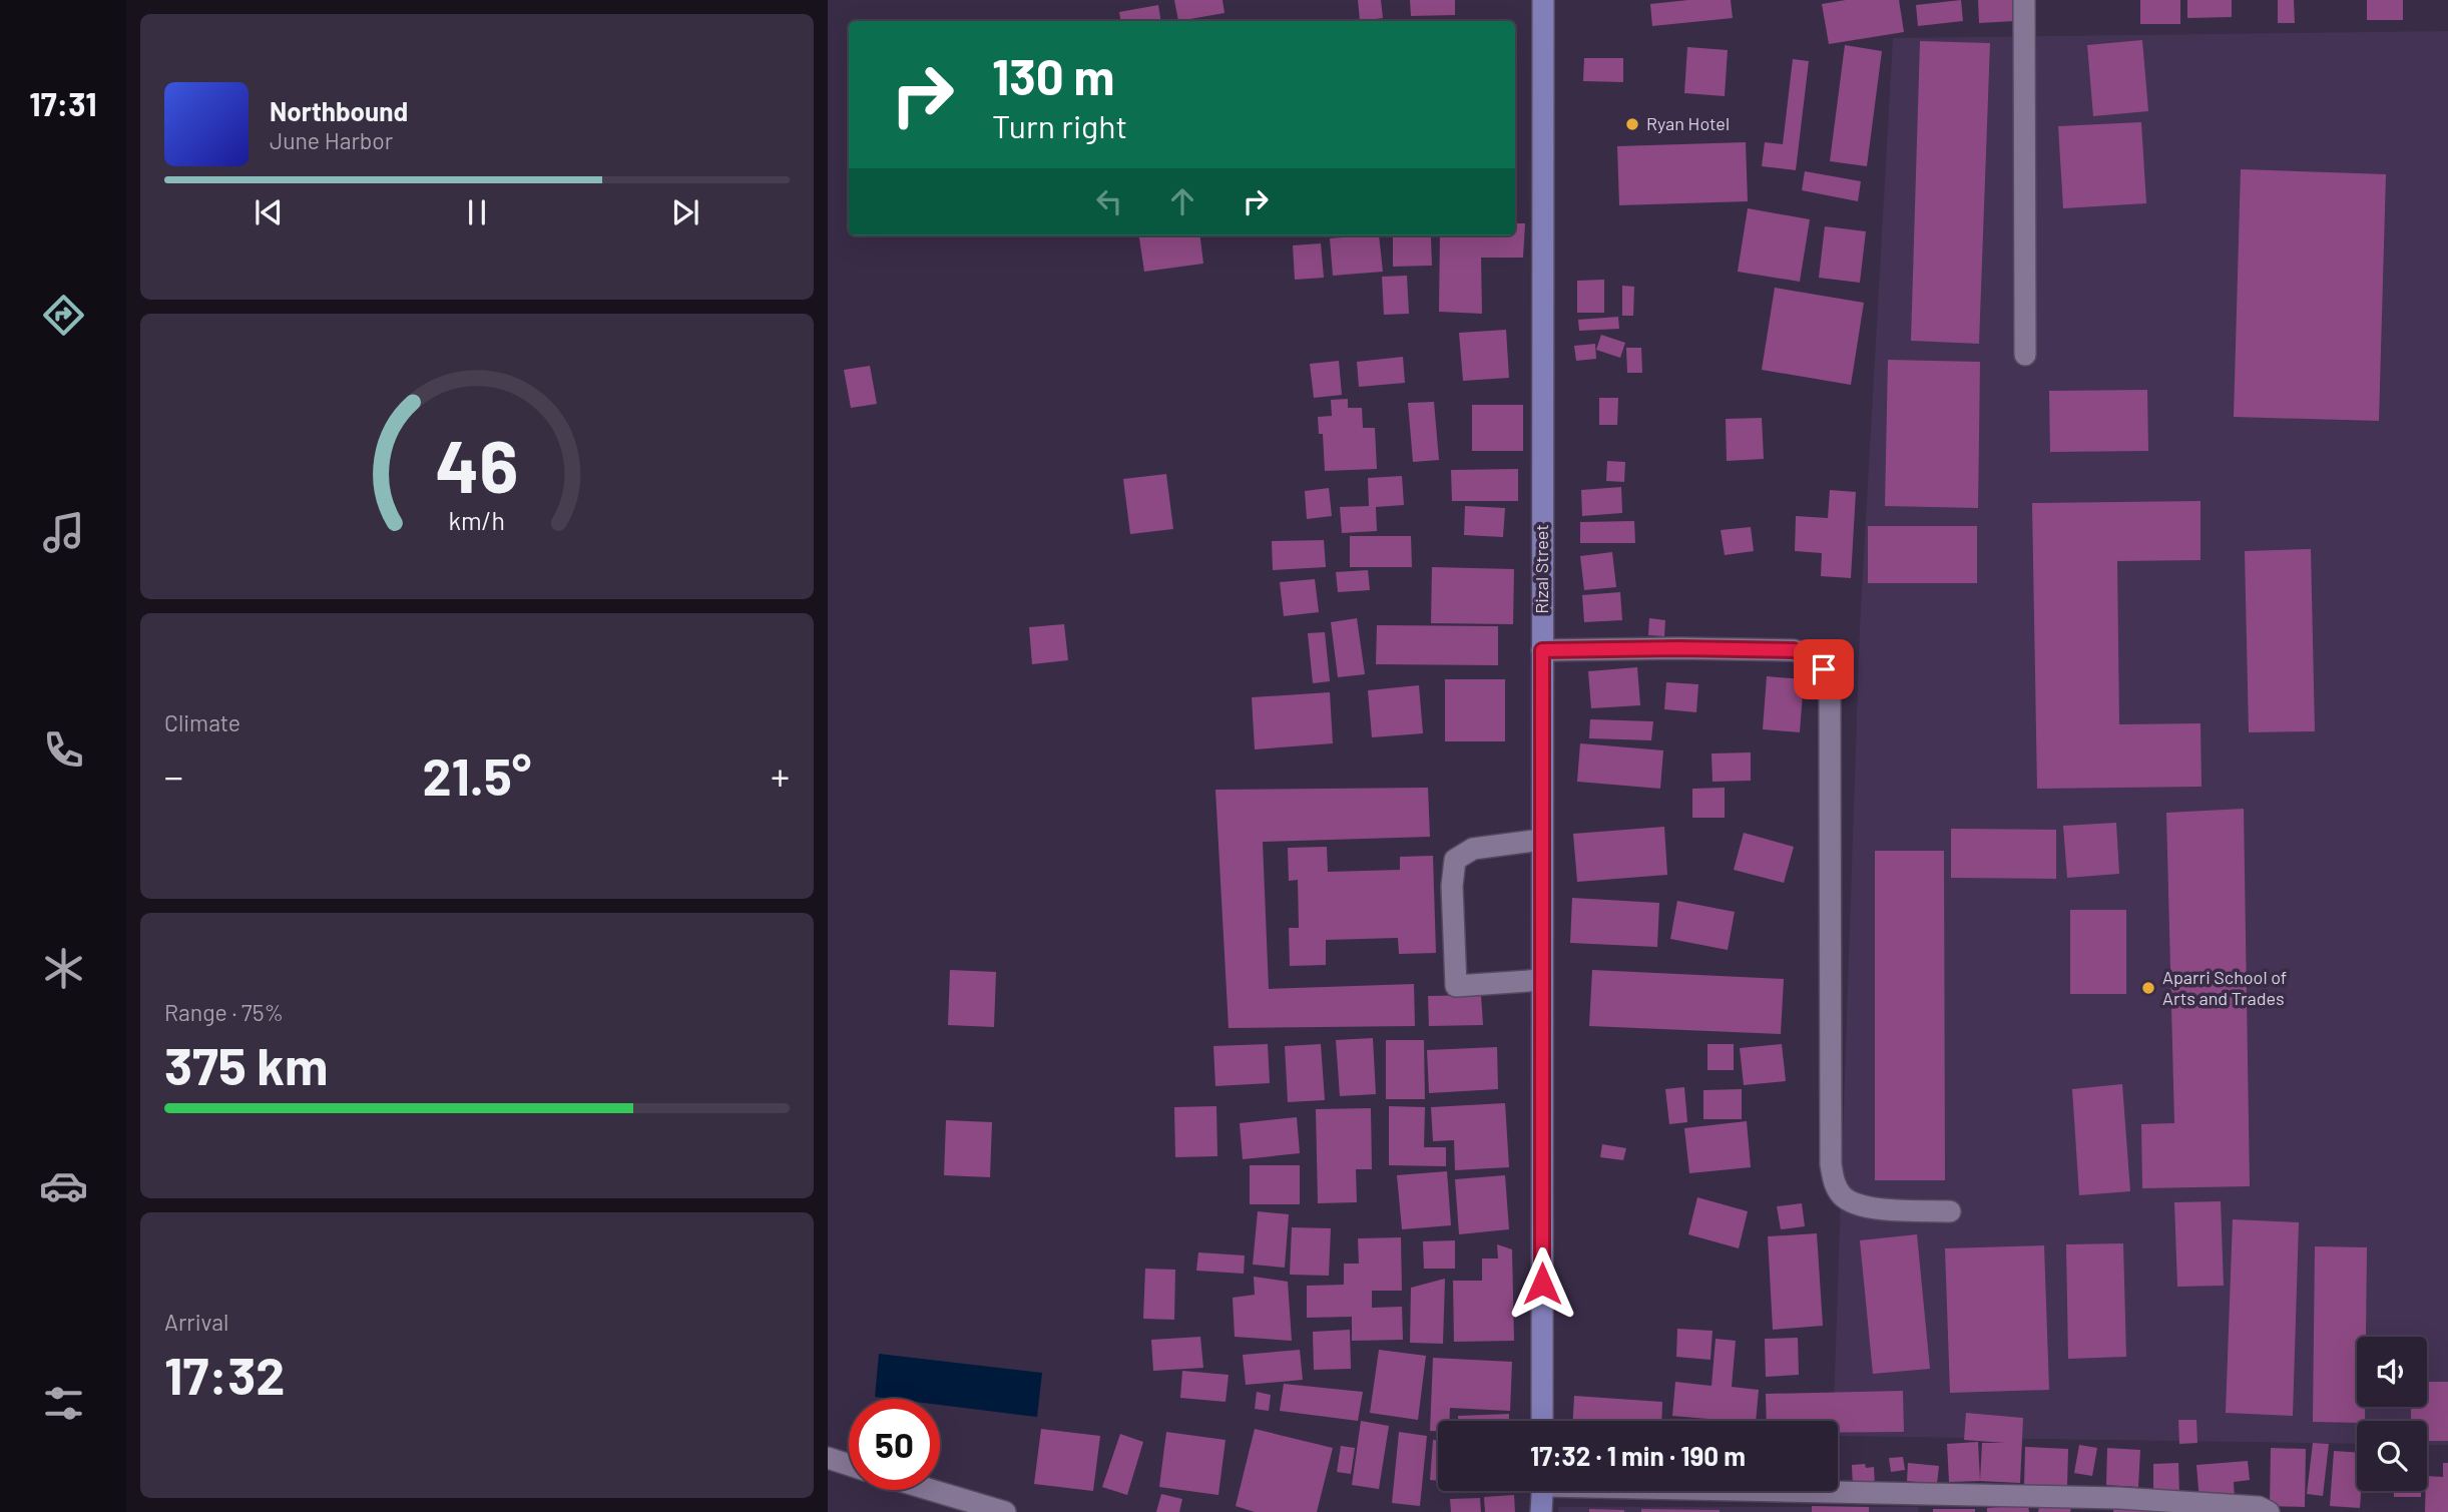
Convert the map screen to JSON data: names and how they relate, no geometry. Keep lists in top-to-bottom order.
{
  "streets": {
    "main road": ["Rizal Street"]
  },
  "places": ["Ryan Hotel", "Aparri School of Arts and Trades"],
  "page": {
    "tabs": "17:31",
    "turn": ["130 m", "Turn right"],
    "song": ["Northbound", "June Harbor"],
    "tile": [
      "Climate",
      ["Range · 75%", "375 km"],
      ["Arrival", "17:32"]
    ],
    "heat": ["−", "21.5°", "+"],
    "limit": "50",
    "trip": "17:32 · 1 min · 190 m",
    "gauge": ["46", "km/h"]
  }
}
